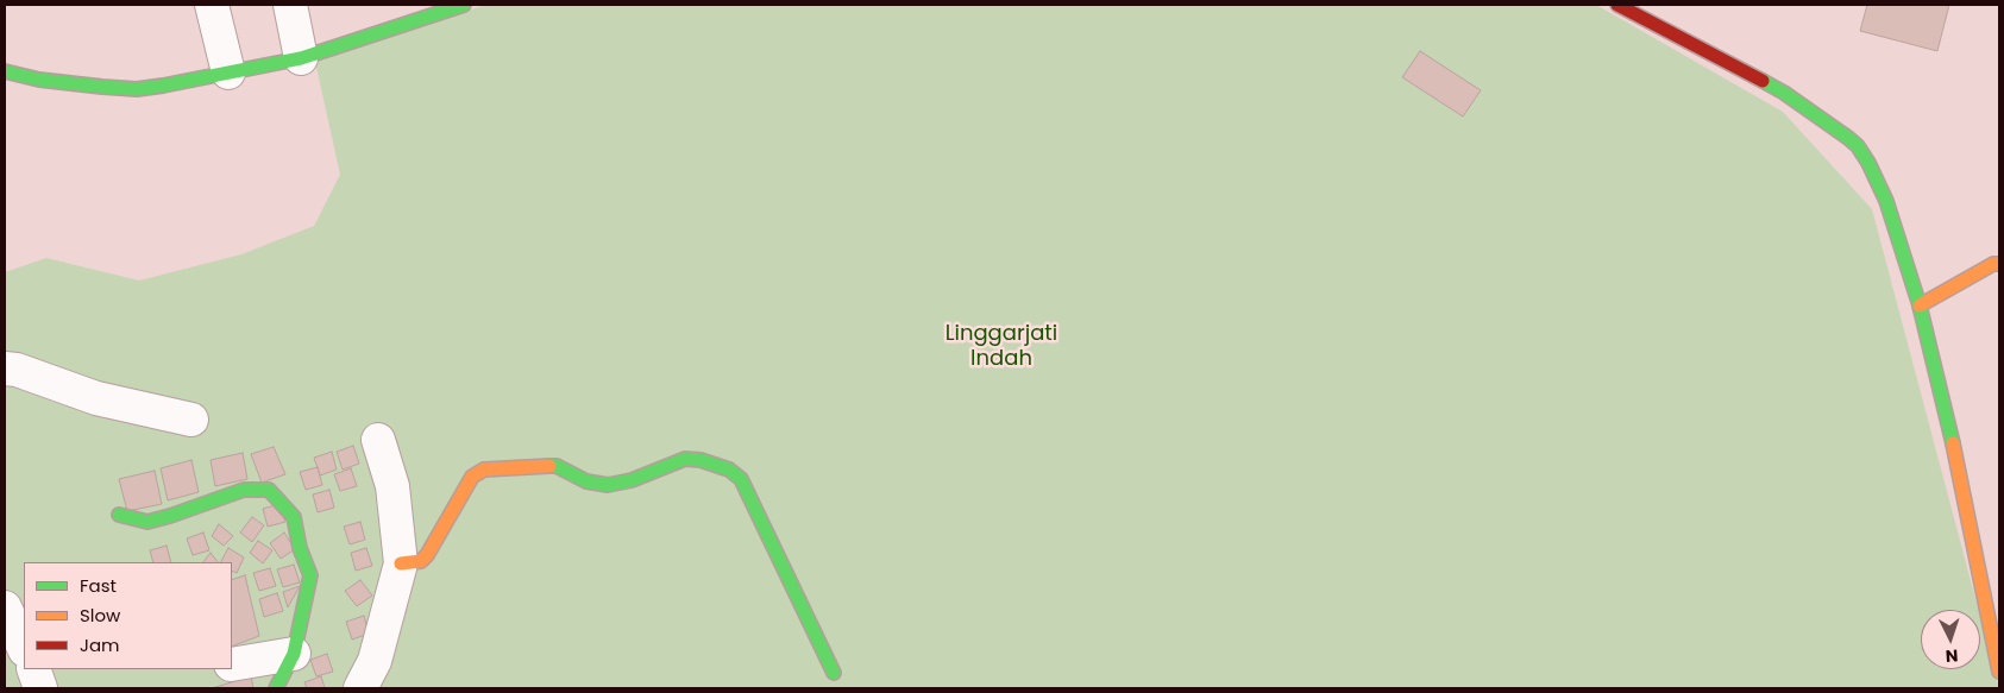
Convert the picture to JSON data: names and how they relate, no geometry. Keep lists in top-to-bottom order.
{
  "parks": ["Linggarjati Indah"],
  "legend": ["Fast", "Slow", "Jam"],
  "north": "bottom"
}
